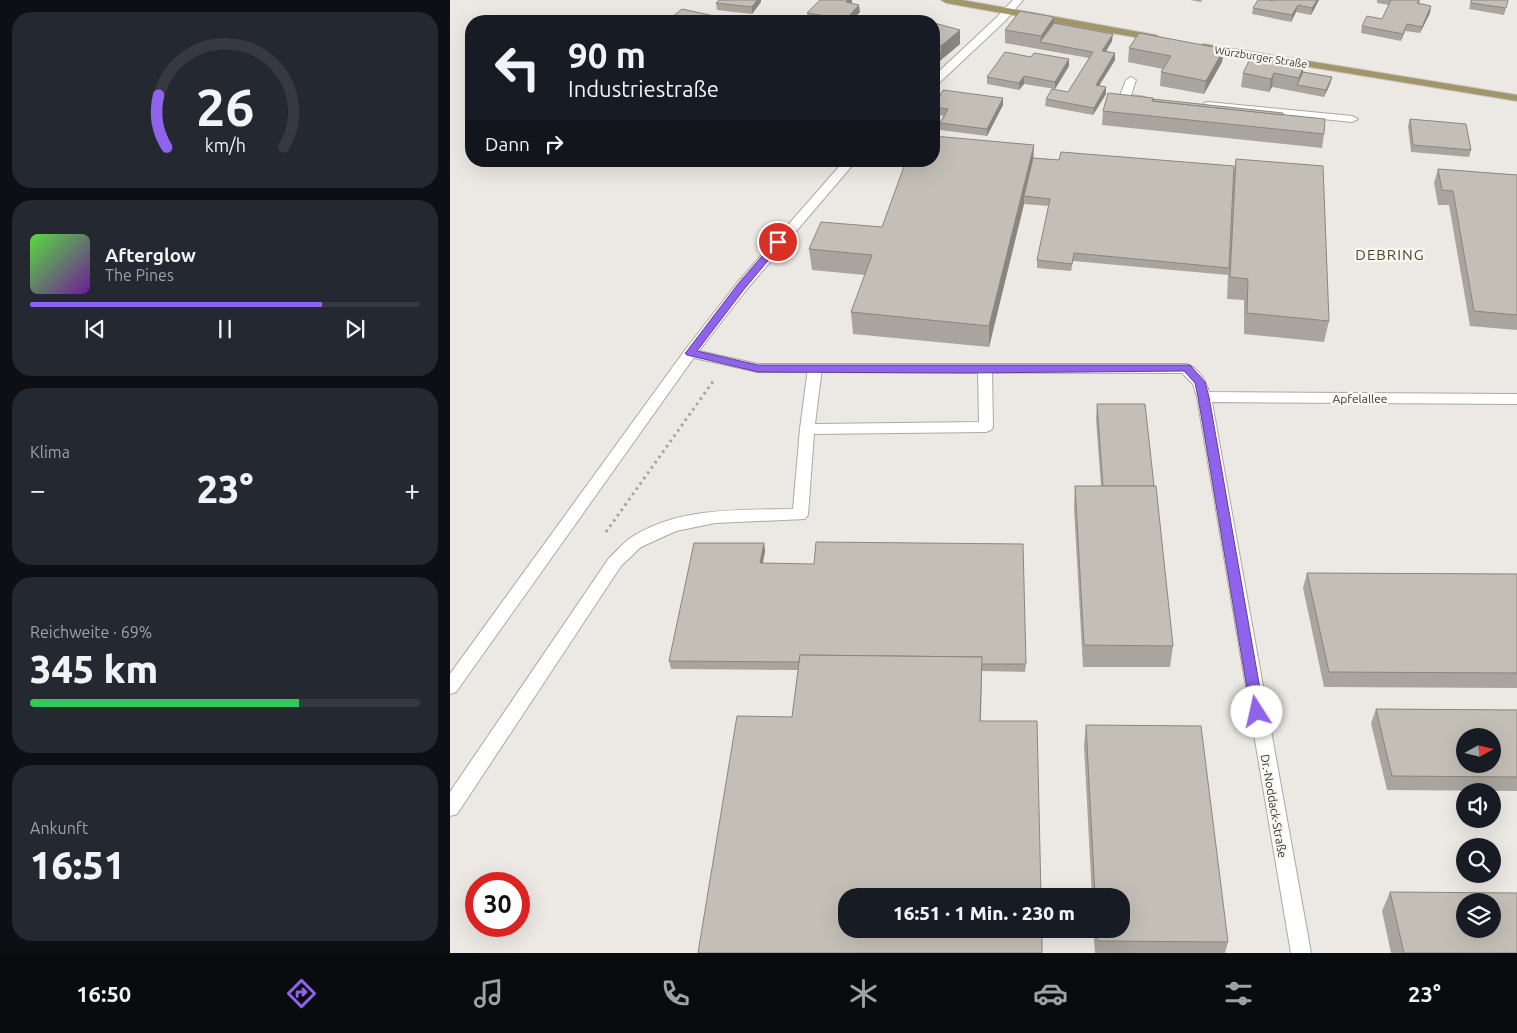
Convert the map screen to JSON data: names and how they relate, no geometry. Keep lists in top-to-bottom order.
{
  "streets": {
    "main road": ["Würzburger Straße"],
    "street": ["Apfelallee", "Dr.-Noddack-Straße"]
  },
  "crossings": [
    ["Apfelallee", "Dr.-Noddack-Straße"]
  ],
  "districts": ["DEBRING"],
  "north": "right",
  "page": {
    "turn": ["90 m", "Industriestraße"],
    "then": "Dann",
    "song": ["Afterglow", "The Pines"],
    "tile": [
      "Klima",
      ["Reichweite · 69%", "345 km"],
      ["Ankunft", "16:51"]
    ],
    "heat": ["−", "23°", "+"],
    "limit": "30",
    "trip": "16:51 · 1 Min. · 230 m",
    "tabs": ["16:50", "23°"],
    "gauge": ["26", "km/h"]
  }
}
